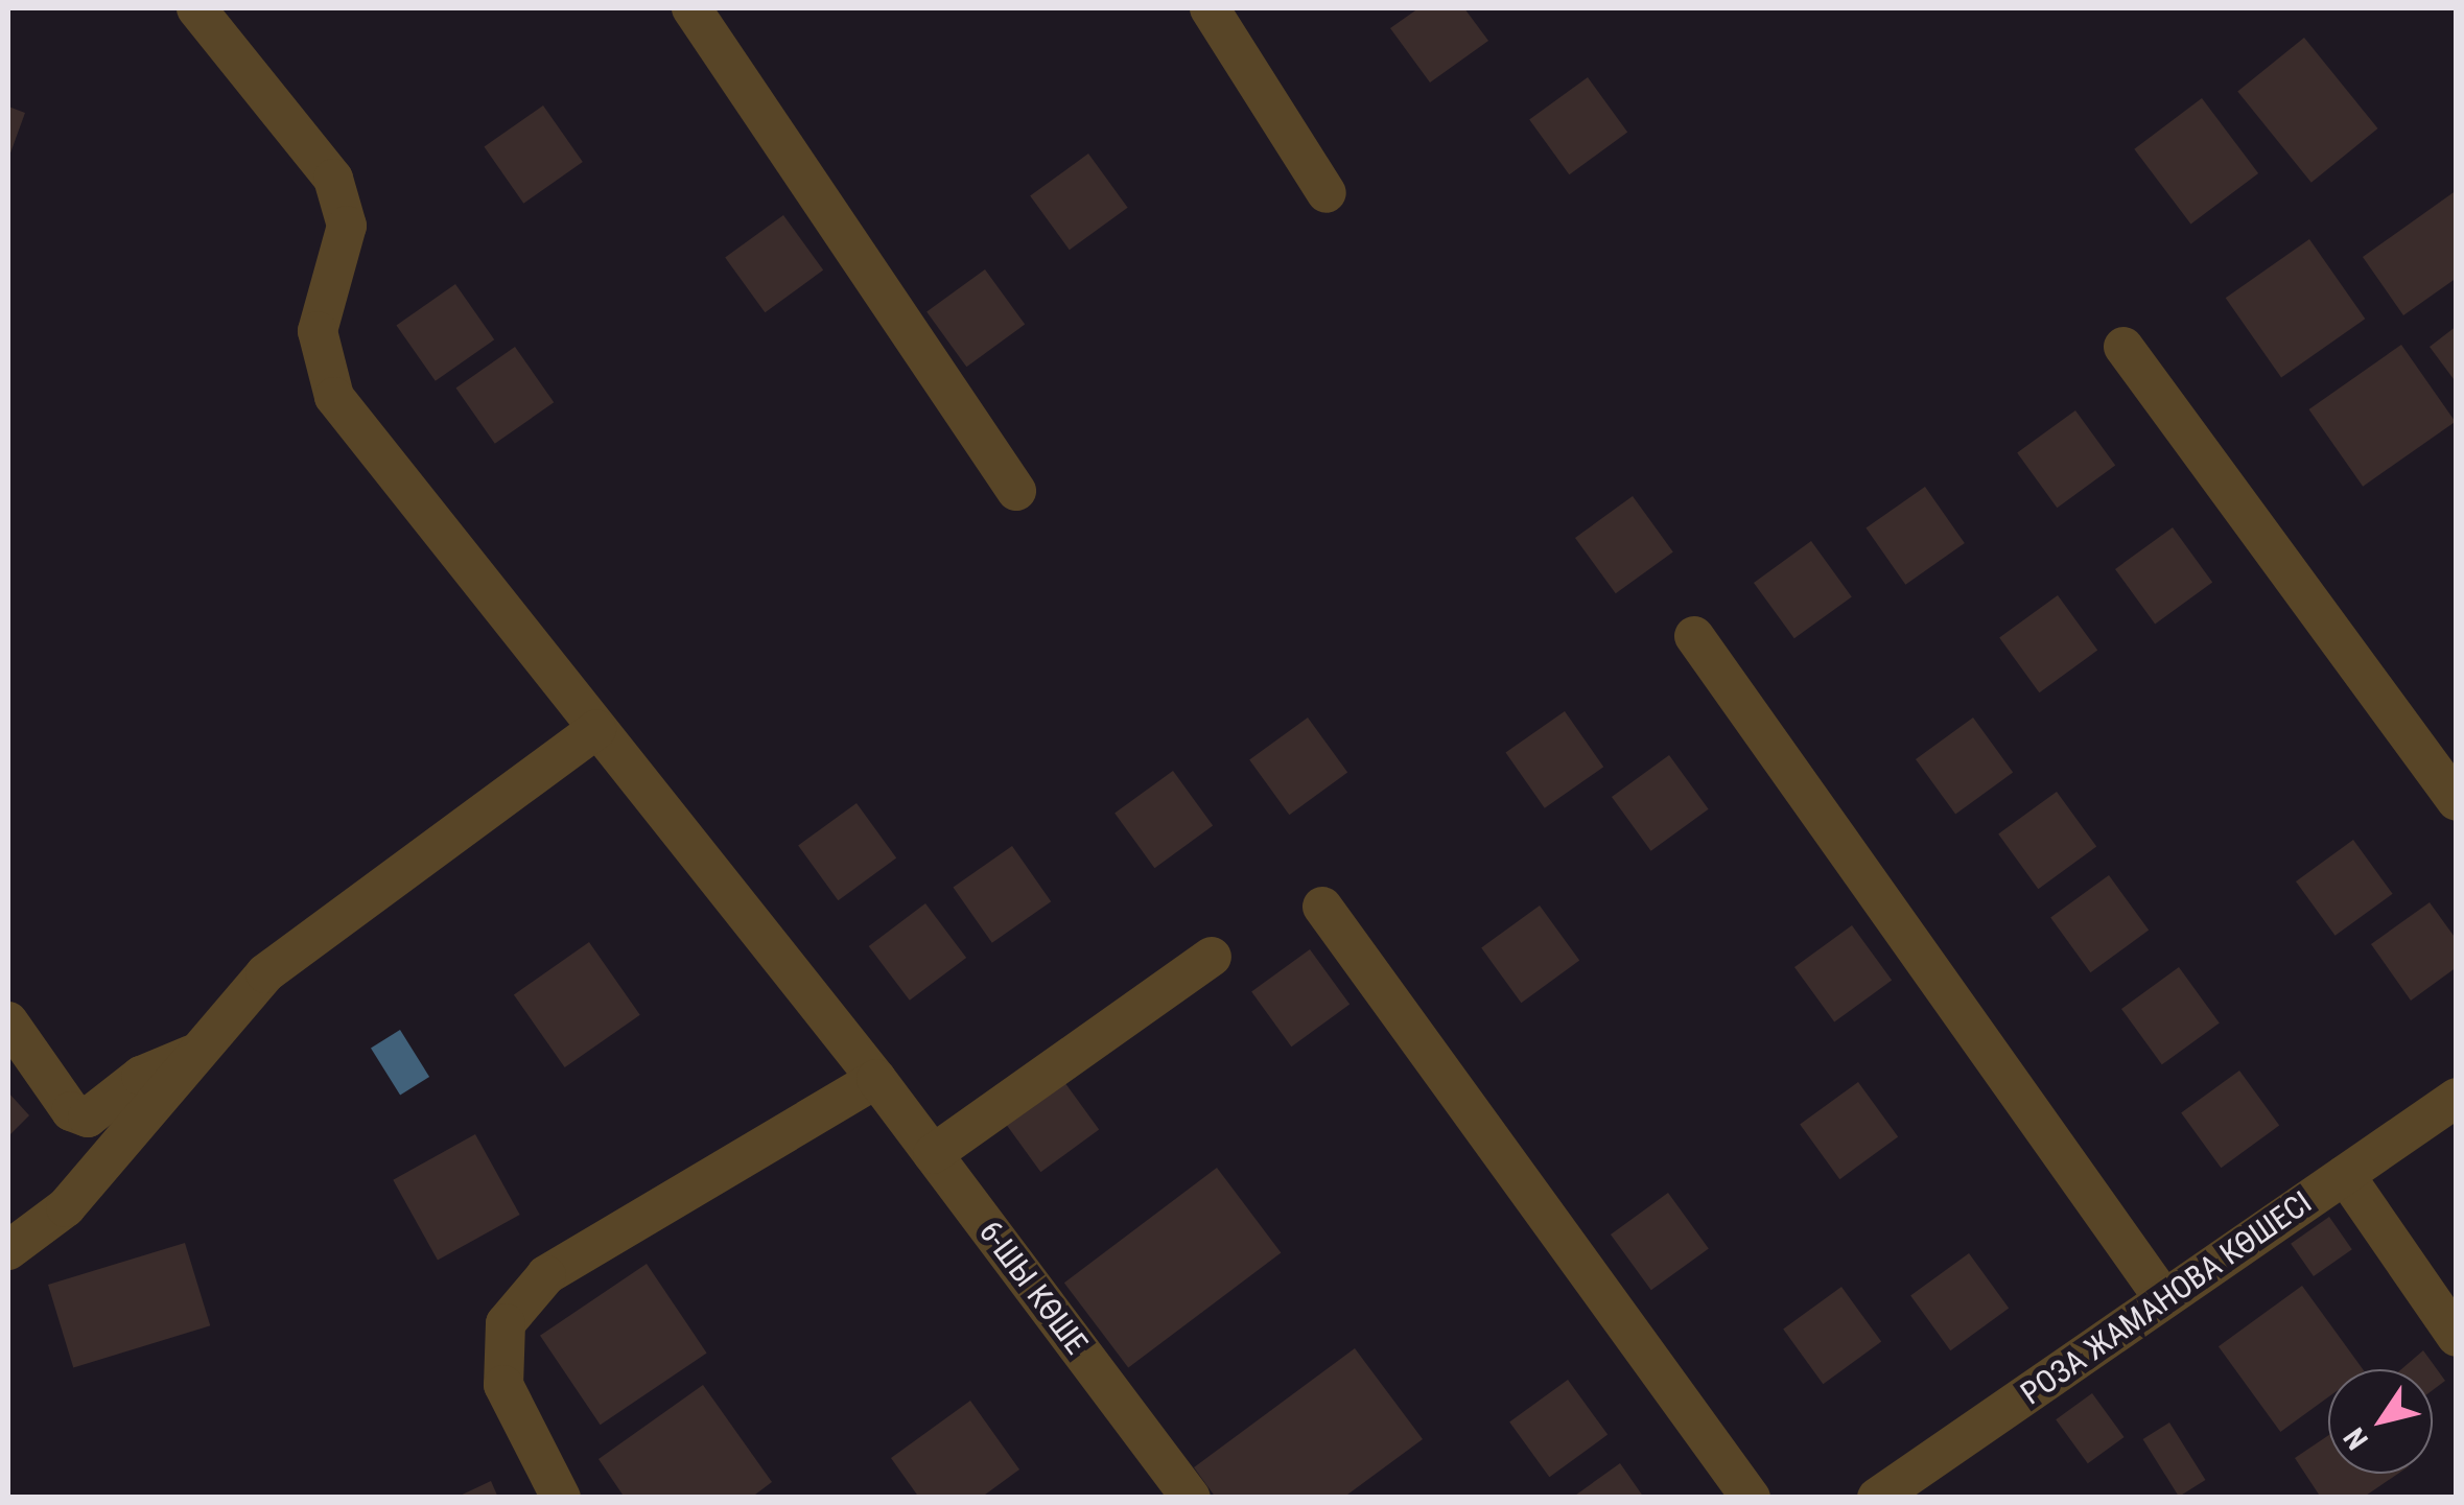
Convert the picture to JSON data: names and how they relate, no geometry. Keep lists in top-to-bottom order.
{
  "streets": {
    "street": ["6-ШЫ КӨШЕ", "РОЗА ЖАМАНОВА КӨШЕСІ"]
  },
  "north": "bottom left"
}
